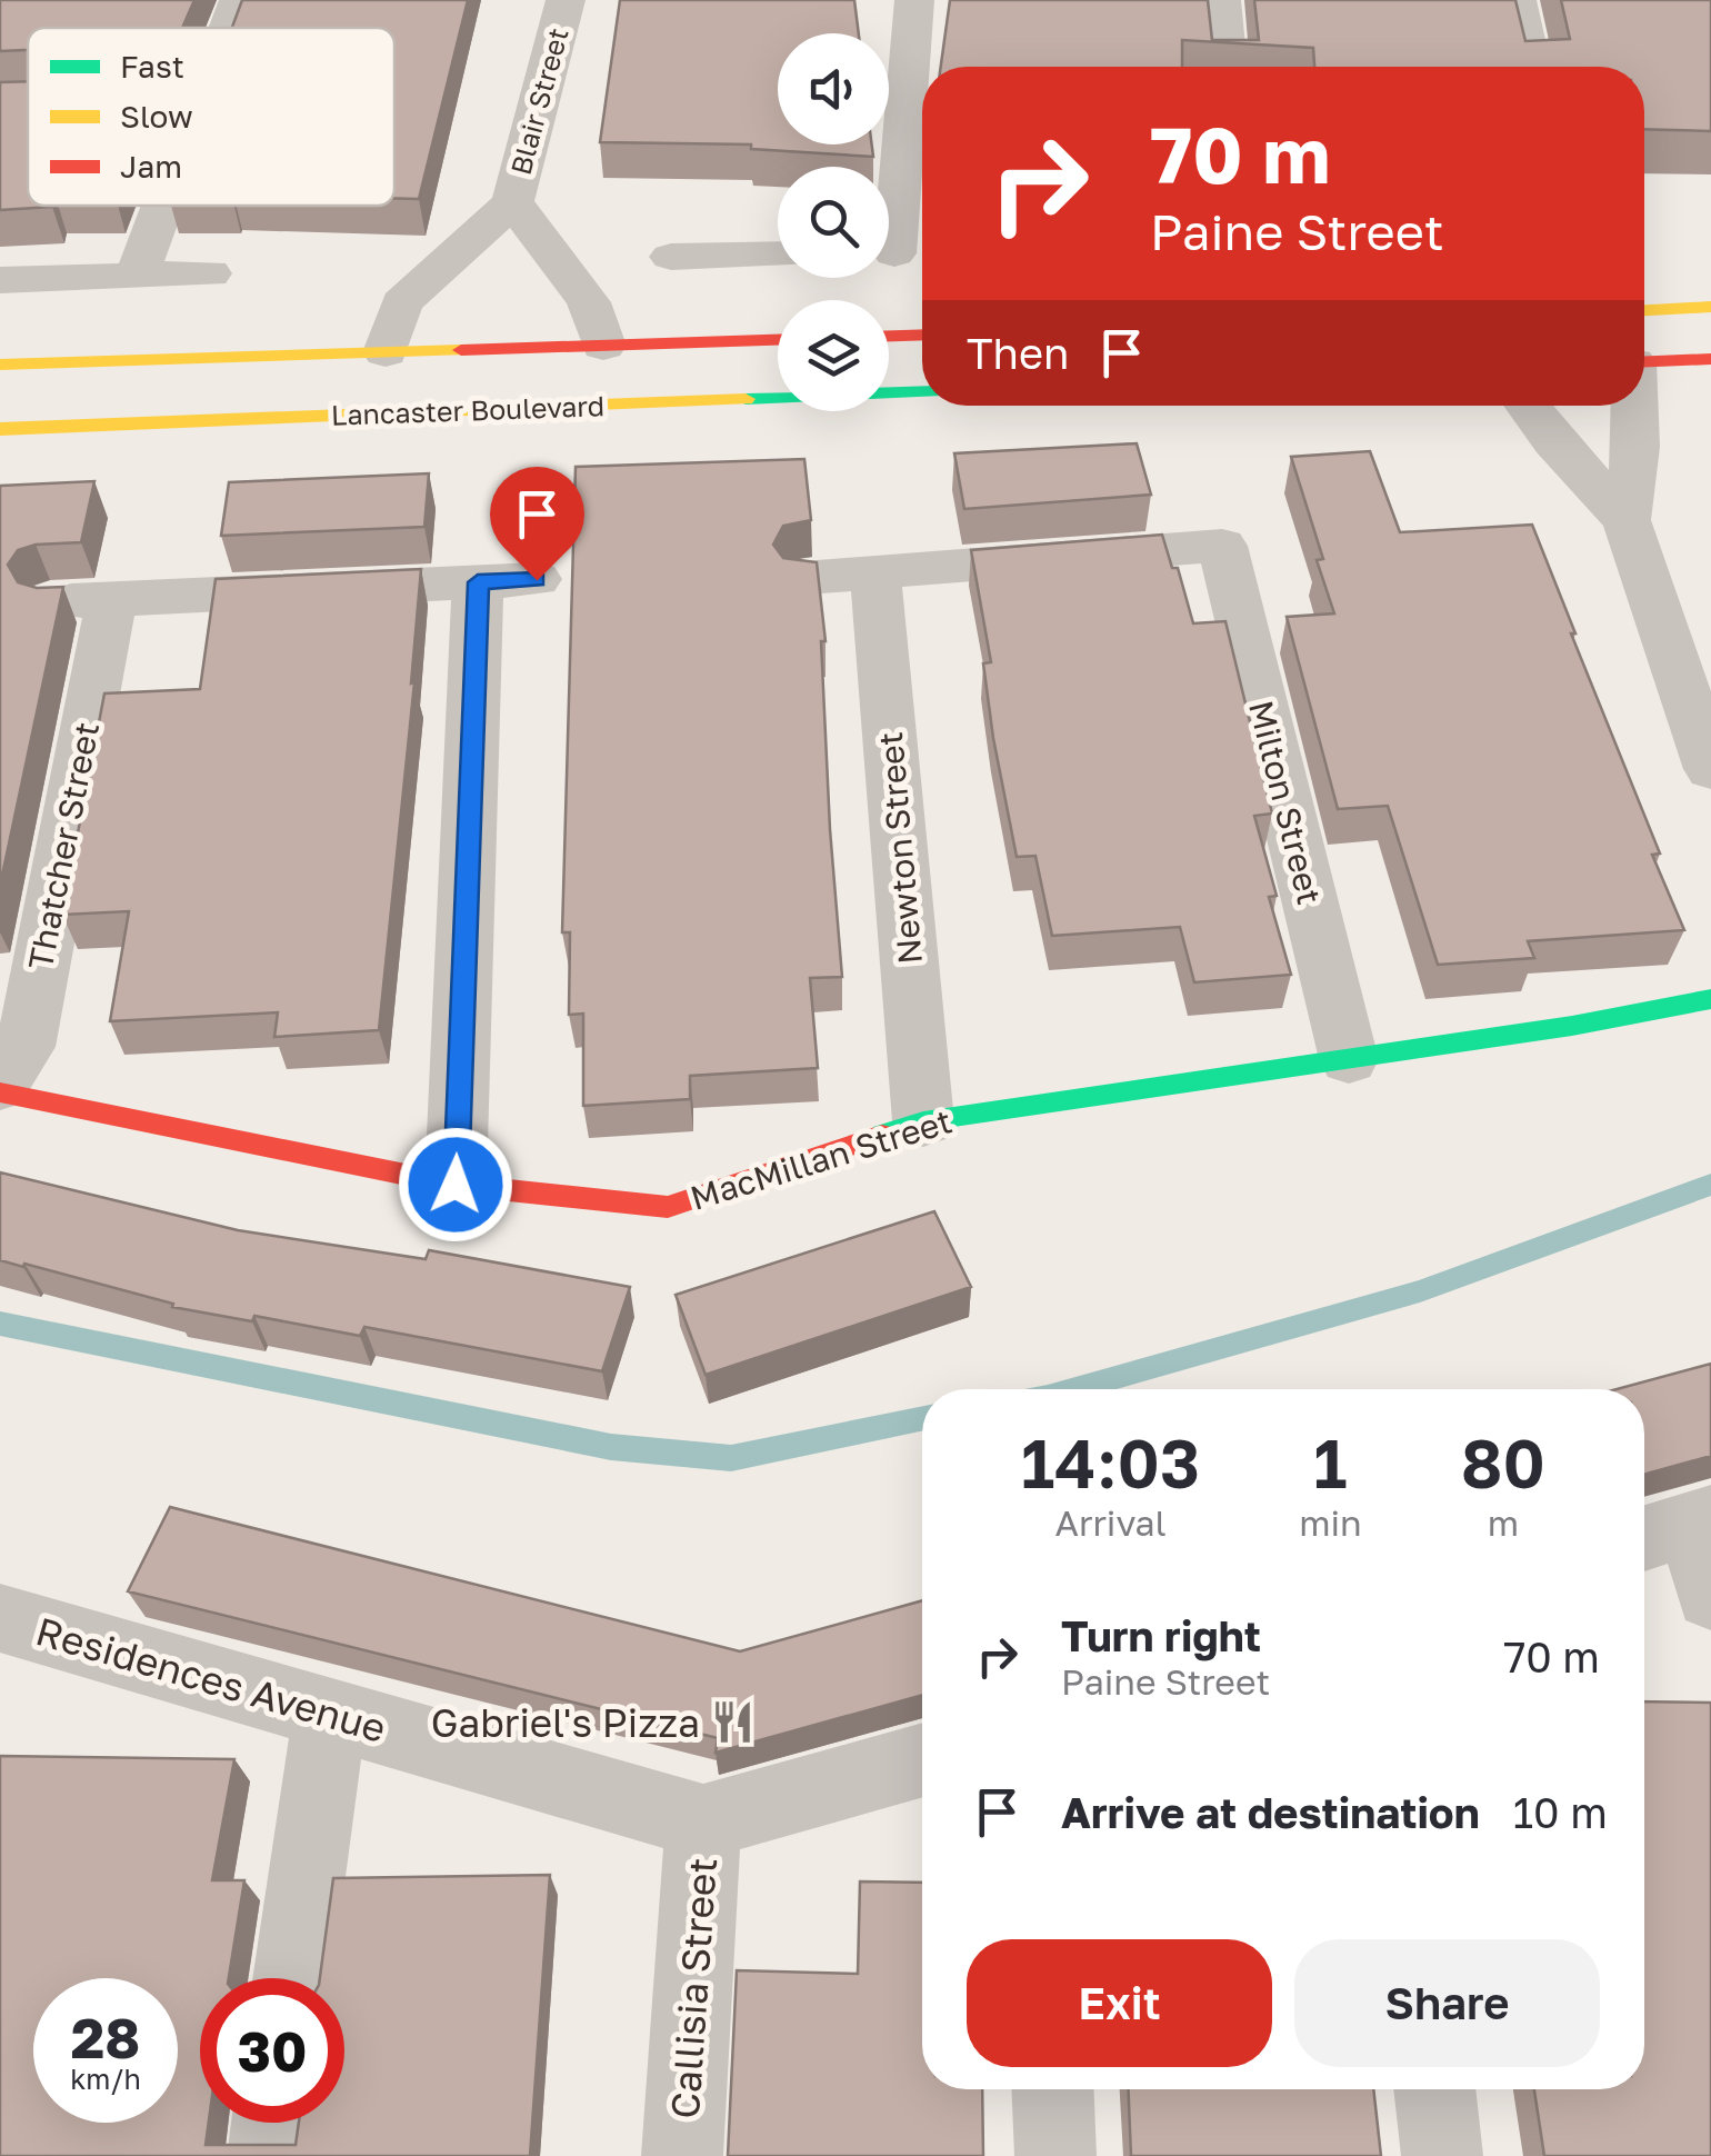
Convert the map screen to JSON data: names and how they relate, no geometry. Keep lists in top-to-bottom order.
{
  "streets": {
    "main road": ["Lancaster Boulevard", "MacMillan Street"],
    "street": [
      "Blair Street",
      "Milton Street",
      "Thatcher Street",
      "Newton Street",
      "Residences Avenue",
      "Callisia Street"
    ]
  },
  "crossings": [
    ["Blair Street", "Lancaster Boulevard"],
    ["Milton Street", "Newton Street"],
    ["Milton Street", "MacMillan Street"],
    ["Thatcher Street", "MacMillan Street"],
    ["Newton Street", "MacMillan Street"],
    ["Residences Avenue", "Callisia Street"]
  ],
  "places": {
    "restaurant": ["Gabriel's Pizza"]
  },
  "legend": ["Fast", "Slow", "Jam"],
  "page": {
    "turn": ["70 m", "Paine Street"],
    "then": "Then",
    "eta": [
      "14:03",
      "Arrival",
      "1",
      "min",
      "80",
      "m"
    ],
    "list": [
      {
        "name": "Turn right",
        "note": "Paine Street",
        "value": "70 m"
      },
      {
        "name": "Arrive at destination",
        "value": "10 m"
      }
    ],
    "buttons": ["Exit", "Share"],
    "speed": "28 km/h",
    "limit": "30"
  }
}
